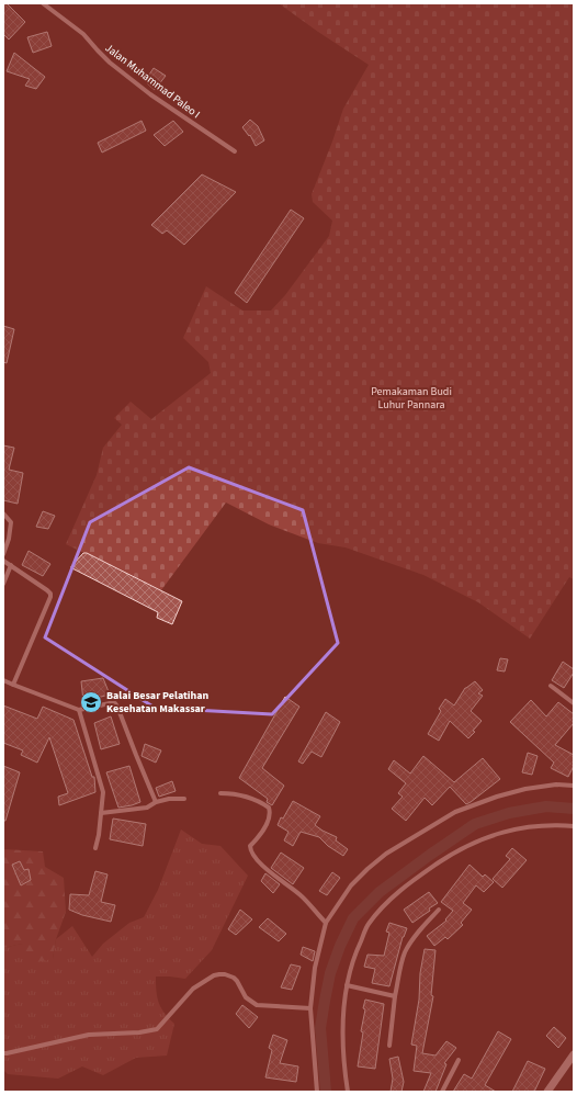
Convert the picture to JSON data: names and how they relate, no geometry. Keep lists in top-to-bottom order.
{
  "streets": {
    "street": ["Jalan Muhammad Paleo I"]
  },
  "parks": ["Pemakaman Budi Luhur Pannara"],
  "places": {
    "school or university": ["Balai Besar Pelatihan Kesehatan Makassar"]
  }
}
